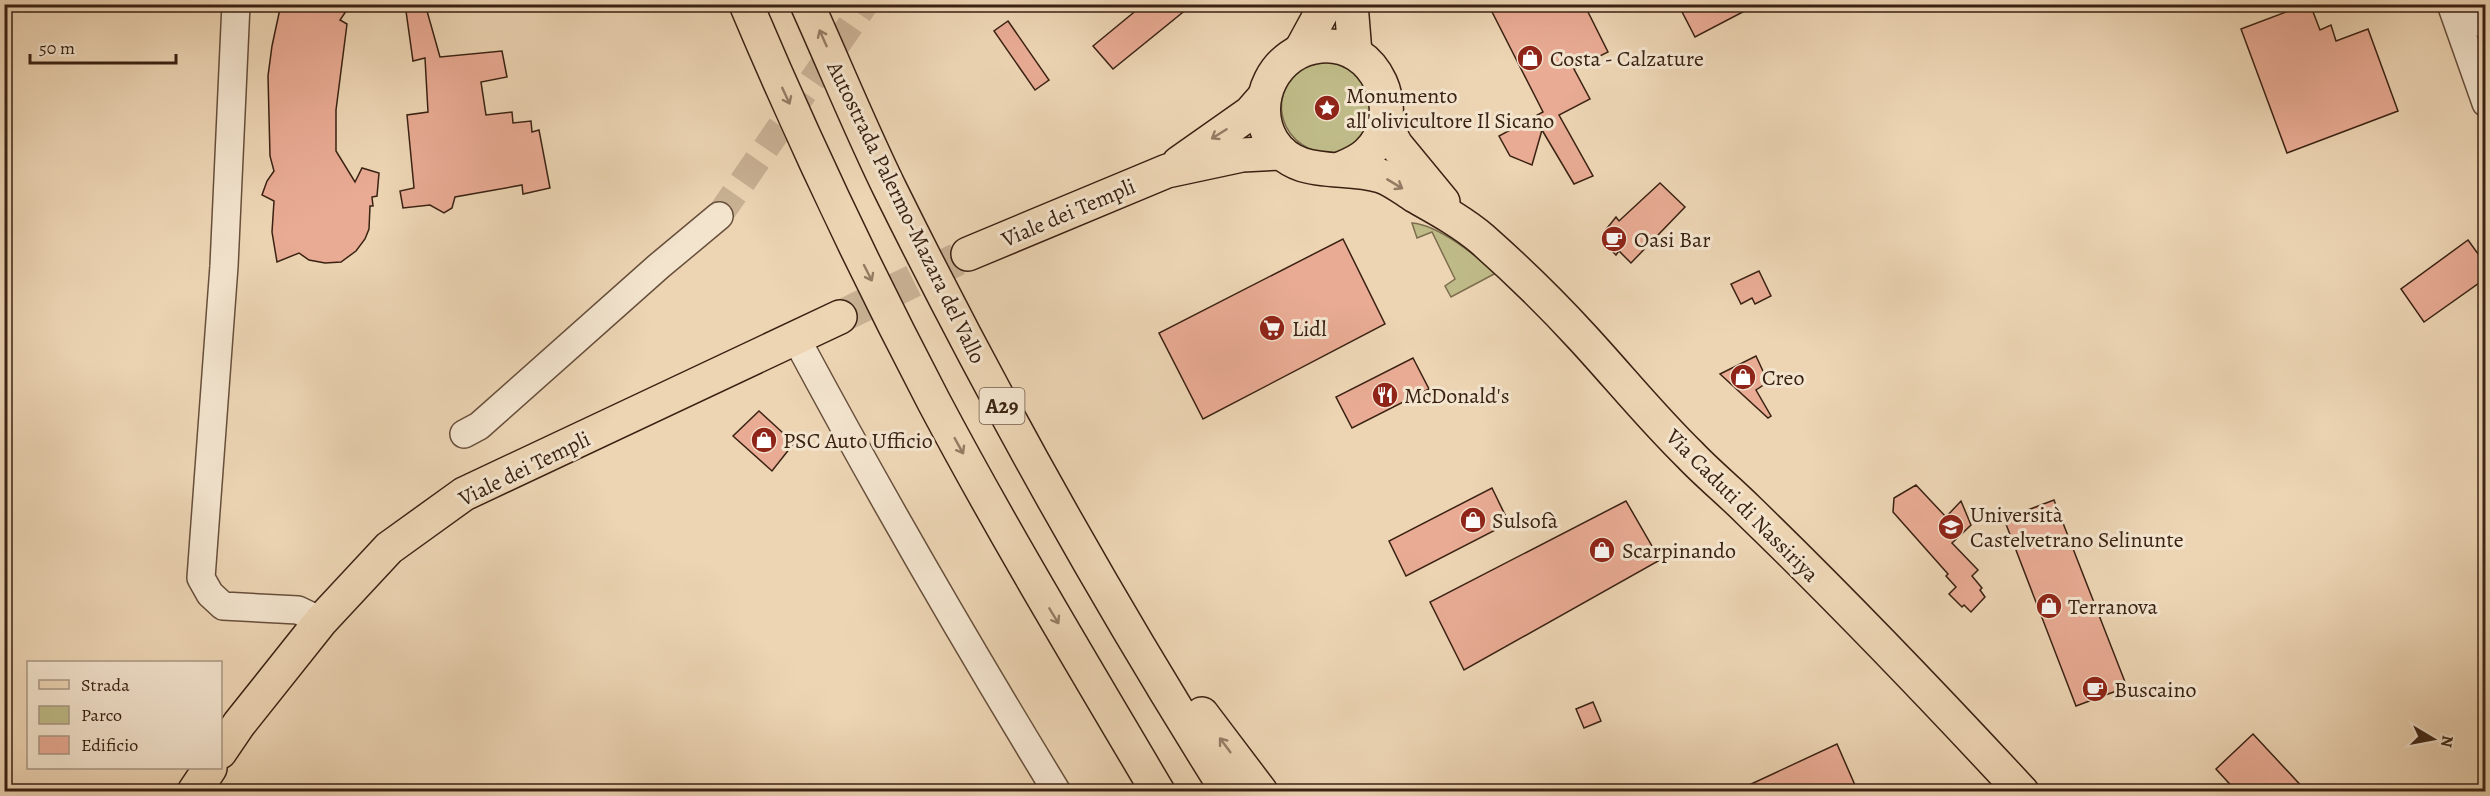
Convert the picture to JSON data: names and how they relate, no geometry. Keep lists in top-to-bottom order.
{
  "streets": {
    "main road": [
      "Autostrada Palermo-Mazara del Vallo",
      "Viale dei Templi",
      "A29",
      "Via Caduti di Nassiriya"
    ]
  },
  "places": {
    "shop": [
      "Costa - Calzature",
      "Creo",
      "PSC Auto Ufficio",
      "Sulsofà",
      "Scarpinando",
      "Terranova"
    ],
    "place": ["Monumento all'olivicultore Il Sicano"],
    "cafe": ["Oasi Bar", "Buscaino"],
    "supermarket": ["Lidl"],
    "restaurant": ["McDonald's"],
    "school or university": ["Università Castelvetrano Selinunte"]
  },
  "legend": ["Strada", "Parco", "Edificio"],
  "scale_bar": "50 m",
  "north": "right"
}
